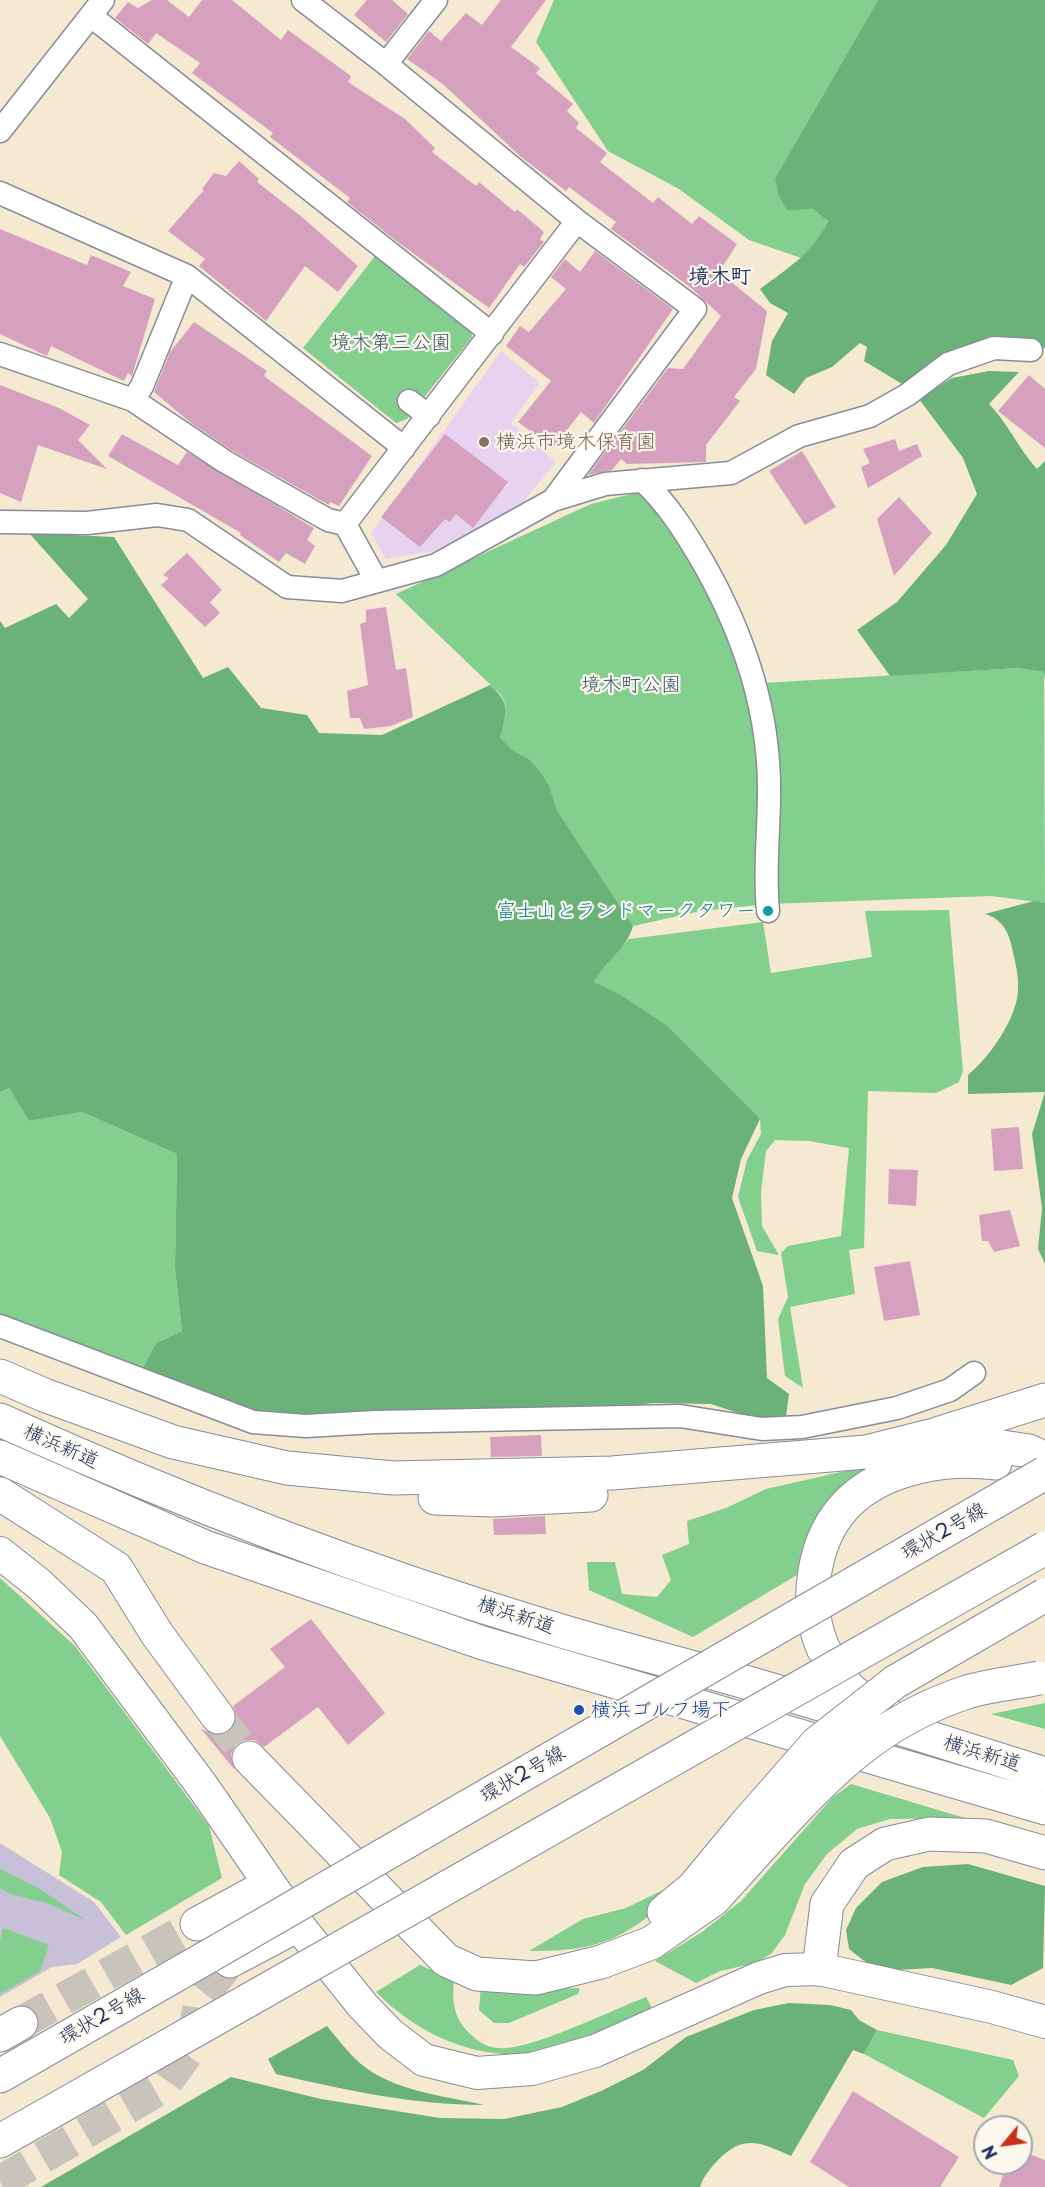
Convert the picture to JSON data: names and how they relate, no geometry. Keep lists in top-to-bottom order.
{
  "streets": {
    "main road": ["横浜新道", "環状2号線"]
  },
  "districts": ["境木町"],
  "parks": ["境木第三公園", "境木町公園"],
  "places": ["横浜市境木保育園", "富士山とランドマークタワー", "横浜ゴルフ場下"],
  "north": "bottom left"
}
